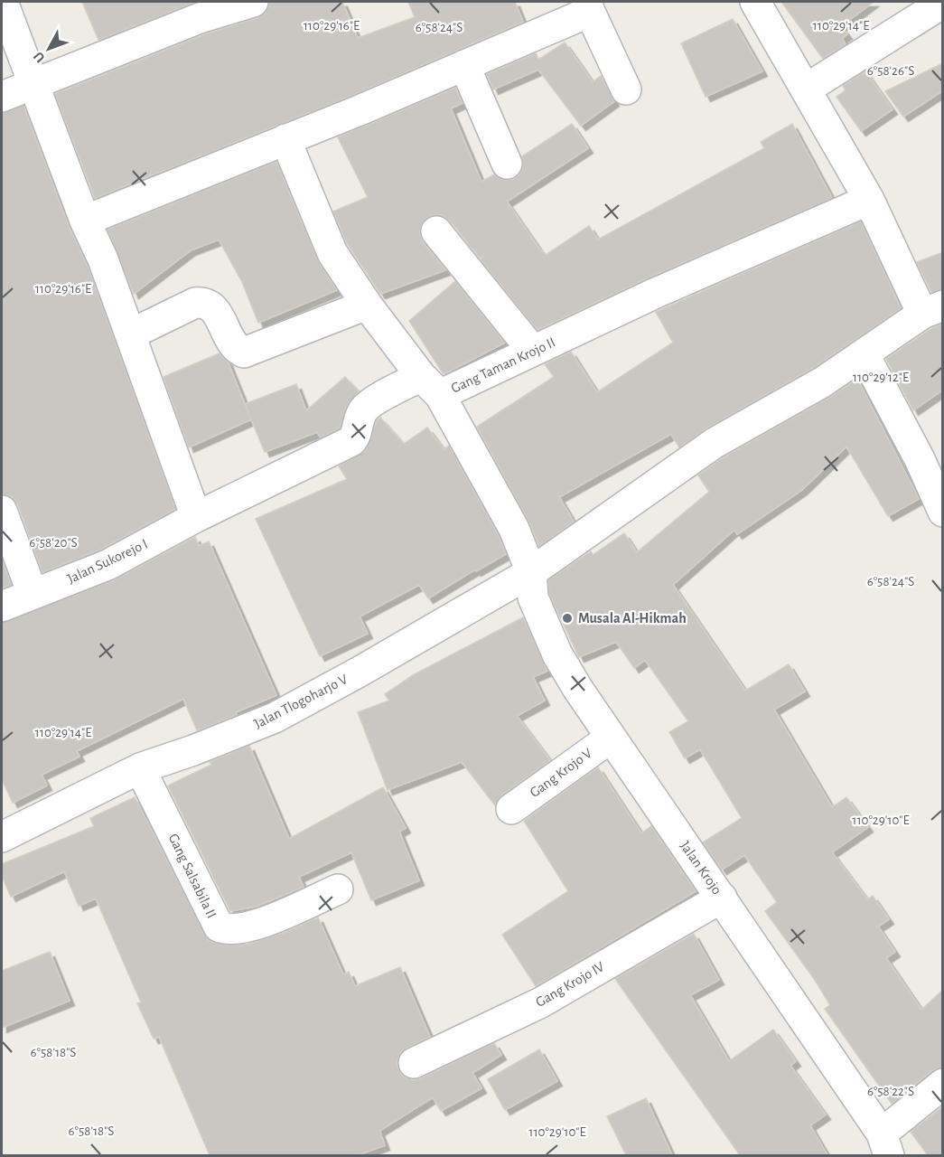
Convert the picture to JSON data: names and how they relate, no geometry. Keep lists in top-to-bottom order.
{
  "streets": {
    "street": [
      "Gang Taman Krojo II",
      "Jalan Sukorejo I",
      "Jalan Tlogoharjo V",
      "Gang Krojo V",
      "Jalan Krojo",
      "Gang Salsabila II",
      "Gang Krojo IV"
    ]
  },
  "crossings": [
    ["Gang Taman Krojo II", "Jalan Sukorejo I"],
    ["Gang Taman Krojo II", "Jalan Krojo"],
    ["Jalan Tlogoharjo V", "Jalan Krojo"],
    ["Jalan Tlogoharjo V", "Gang Salsabila II"],
    ["Gang Krojo V", "Jalan Krojo"],
    ["Jalan Krojo", "Gang Krojo IV"]
  ],
  "places": ["Musala Al-Hikmah"],
  "north": "bottom left",
  "coordinates": [
    "110°29'16\"E",
    "110°29'14\"E",
    "6°58'24\"S",
    "6°58'26\"S",
    "110°29'12\"E",
    "6°58'20\"S",
    "110°29'10\"E",
    "6°58'18\"S",
    "6°58'22\"S"
  ]
}
